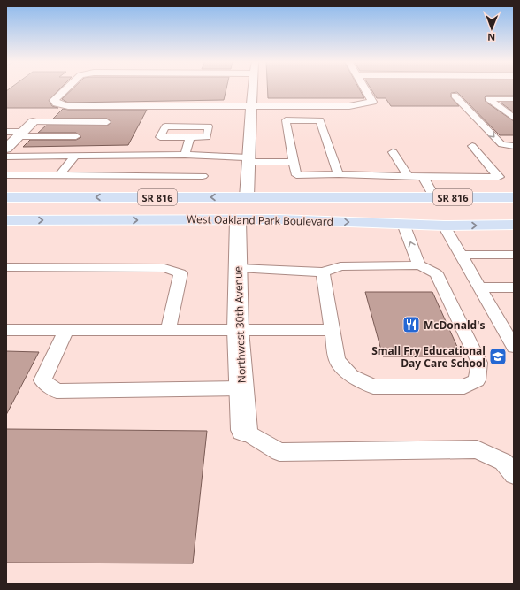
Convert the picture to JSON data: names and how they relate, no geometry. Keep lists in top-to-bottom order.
{
  "streets": {
    "main road": ["SR 816", "West Oakland Park Boulevard"],
    "street": ["Northwest 30th Avenue"]
  },
  "crossings": [
    ["West Oakland Park Boulevard", "Northwest 30th Avenue"]
  ],
  "places": {
    "restaurant": ["McDonald's"],
    "school or university": ["Small Fry Educational Day Care School"]
  },
  "north": "bottom"
}
